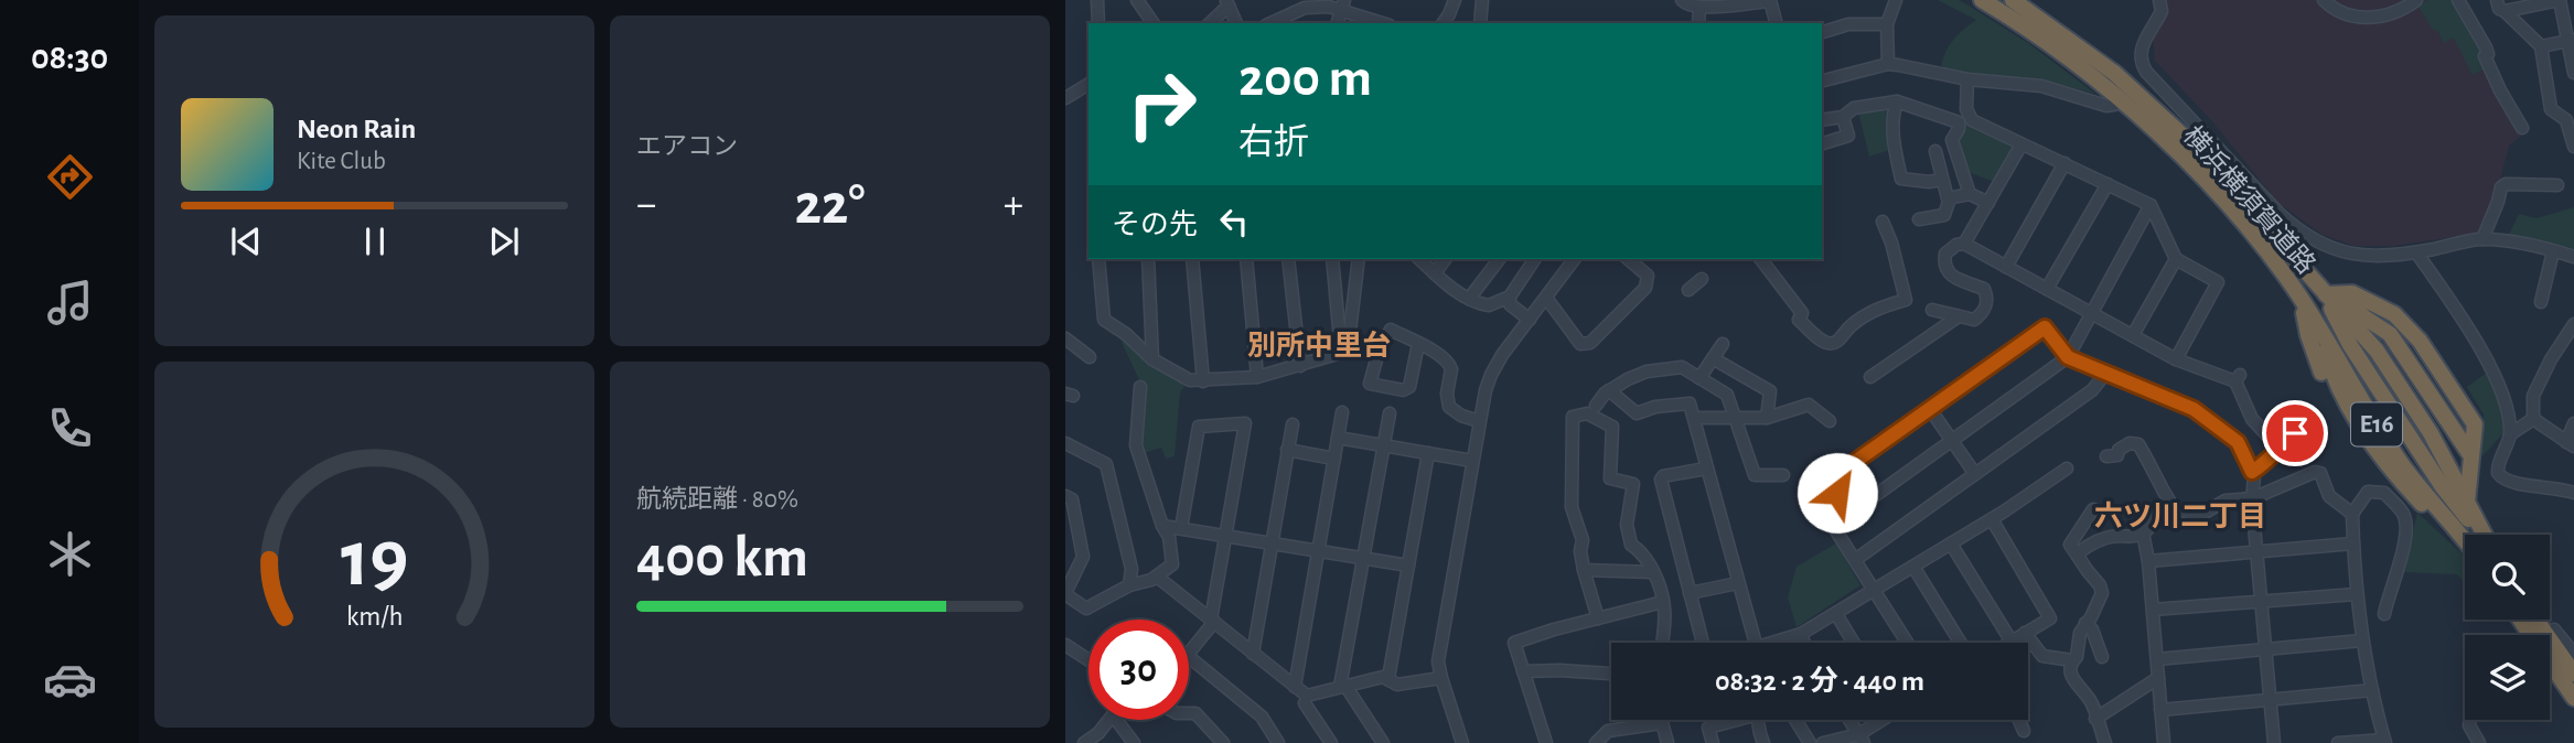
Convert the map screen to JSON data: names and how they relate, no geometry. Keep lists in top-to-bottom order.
{
  "streets": {
    "highway": ["横浜横須賀道路", "E16"]
  },
  "districts": ["別所中里台", "六ツ川二丁目"],
  "page": {
    "tabs": "08:30",
    "tile": [
      "エアコン",
      ["航続距離 · 80%", "400 km"]
    ],
    "turn": ["200 m", "右折"],
    "song": ["Neon Rain", "Kite Club"],
    "heat": ["−", "22°", "+"],
    "then": "その先",
    "limit": "30",
    "trip": "08:32 · 2 分 · 440 m",
    "gauge": ["19", "km/h"]
  }
}
